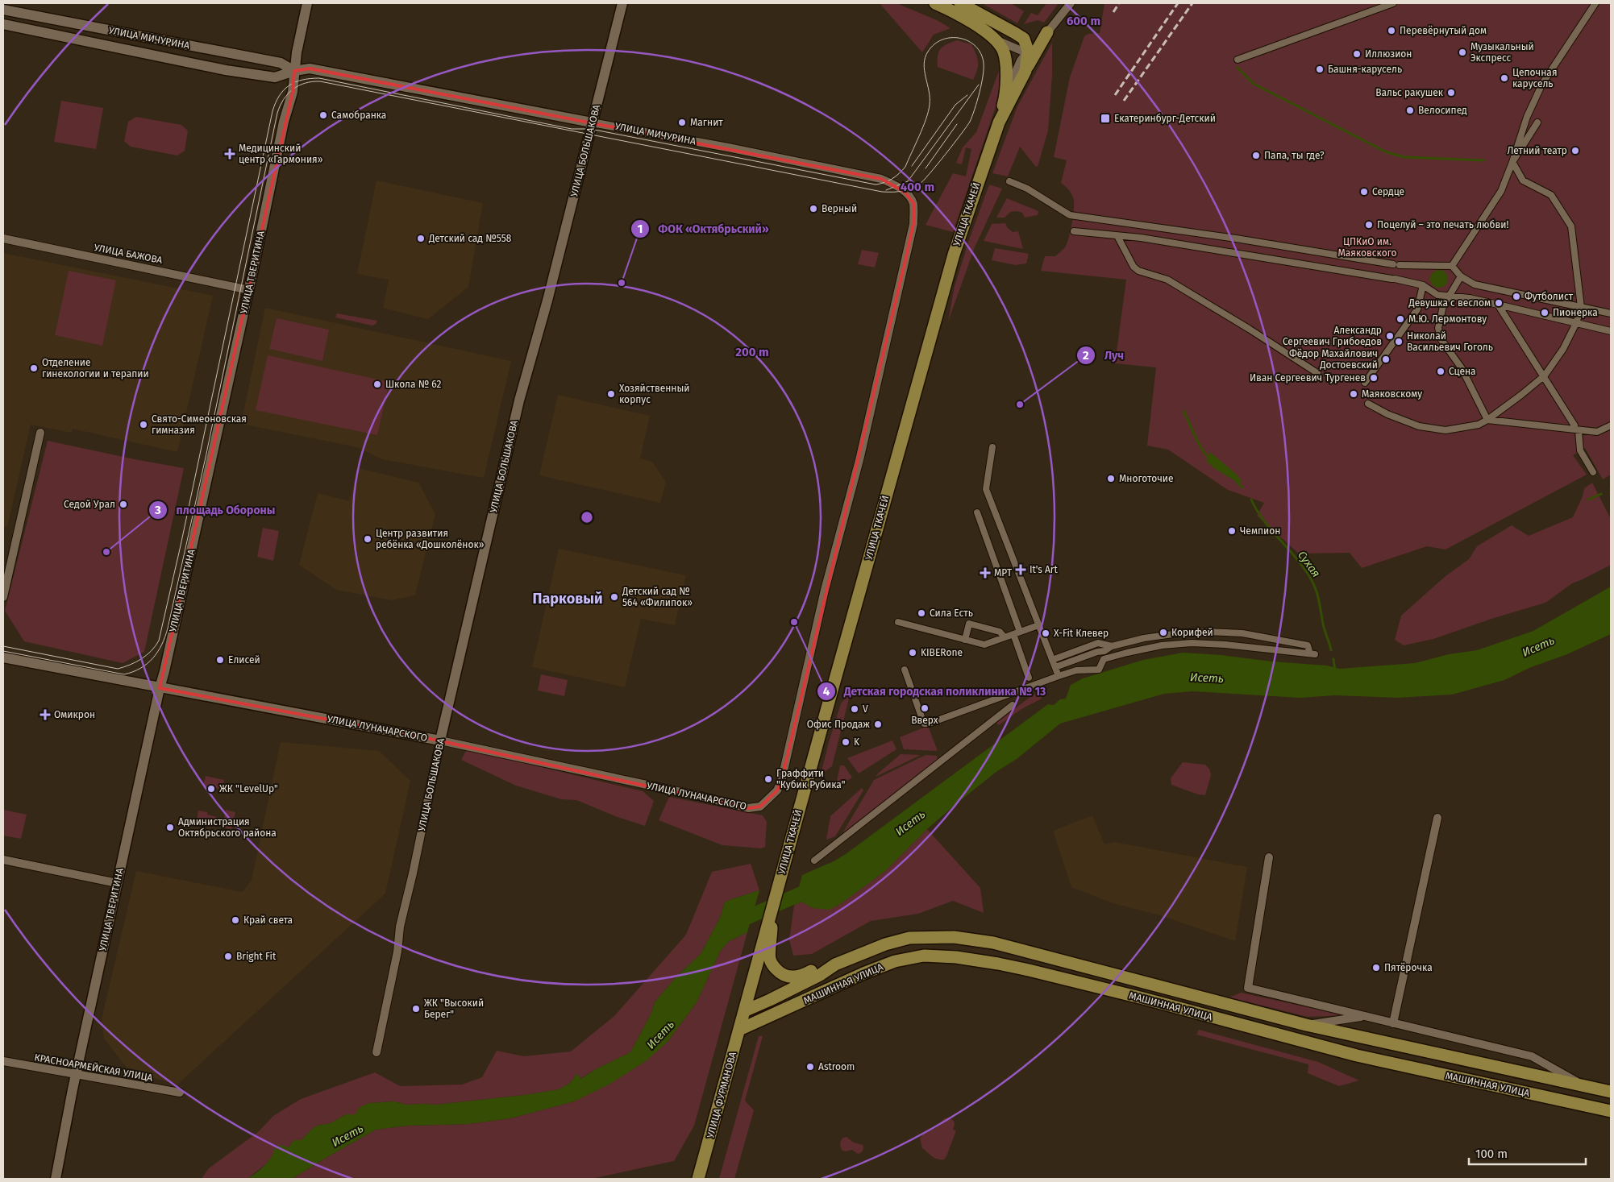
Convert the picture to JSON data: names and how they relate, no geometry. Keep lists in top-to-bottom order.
{
  "streets": {
    "main road": ["УЛИЦА ТКАЧЕЙ", "МАШИННАЯ УЛИЦА", "УЛИЦА ФУРМАНОВА"],
    "street": [
      "УЛИЦА МИЧУРИНА",
      "УЛИЦА БОЛЬШАКОВА",
      "УЛИЦА БАЖОВА",
      "УЛИЦА ТВЕРИТИНА",
      "УЛИЦА ЛУНАЧАРСКОГО",
      "КРАСНОАРМЕЙСКАЯ УЛИЦА"
    ]
  },
  "crossings": [
    ["УЛИЦА МИЧУРИНА", "УЛИЦА БОЛЬШАКОВА"],
    ["УЛИЦА МИЧУРИНА", "УЛИЦА ТВЕРИТИНА"],
    ["УЛИЦА МИЧУРИНА", "УЛИЦА ЛУНАЧАРСКОГО"],
    ["УЛИЦА БОЛЬШАКОВА", "УЛИЦА ЛУНАЧАРСКОГО"],
    ["УЛИЦА БАЖОВА", "УЛИЦА ТВЕРИТИНА"],
    ["УЛИЦА ТВЕРИТИНА", "УЛИЦА ЛУНАЧАРСКОГО"],
    ["УЛИЦА ТВЕРИТИНА", "КРАСНОАРМЕЙСКАЯ УЛИЦА"],
    ["МАШИННАЯ УЛИЦА", "УЛИЦА ФУРМАНОВА"]
  ],
  "districts": ["Парковый"],
  "water": ["Сухая", "Исеть"],
  "parks": ["ЦПКиО им. Маяковского"],
  "places": {
    "other": [
      "Перевёрнутый дом",
      "Музыкальный Экспресс",
      "Иллюзион",
      "Башня-карусель",
      "Цепочная карусель",
      "Вальс ракушек",
      "Велосипед",
      "Самобранка",
      "Магнит",
      "Летний театр",
      "Папа, ты где?",
      "Сердце",
      "Верный",
      "Поцелуй – это печать любви!",
      "Детский сад №558",
      "ФОК «Октябрьский»",
      "Футболист",
      "Девушка с веслом",
      "Пионерка",
      "М.Ю. Лермонтову",
      "Александр Сергеевич Грибоедов",
      "Николай Васильевич Гоголь",
      "Фёдор Махайлович Достоевский",
      "Отделение гинекологии и терапии",
      "Сцена",
      "Иван Сергеевич Тургенев",
      "Школа № 62",
      "Хозяйственный корпус",
      "Маяковскому",
      "Луч",
      "Свято-Симеоновская гимназия",
      "Многоточие",
      "Седой Урал",
      "Чемпион",
      "Центр развития ребёнка «Дошколёнок»",
      "площадь Обороны",
      "Детский сад № 564 «Филипок»",
      "Сила Есть",
      "Детская городская поликлиника № 13",
      "Корифей",
      "X-Fit Клевер",
      "KIBERone",
      "Елисей",
      "Вверх",
      "V",
      "Офис Продаж",
      "K",
      "Граффити \"Кубик Рубика\"",
      "ЖК \"LevelUp\"",
      "Администрация Октябрьского района",
      "Край света",
      "Bright Fit",
      "Пятёрочка",
      "ЖК \"Высокий Берег\"",
      "Astroom"
    ],
    "transit": ["Екатеринбург-Детский"],
    "health": [
      "Медицинский центр «Гармония»",
      "It's Art",
      "МРТ",
      "Омикрон"
    ]
  },
  "scale_bar": "100 m",
  "rings": ["600 m", "400 m", "200 m"]
}
